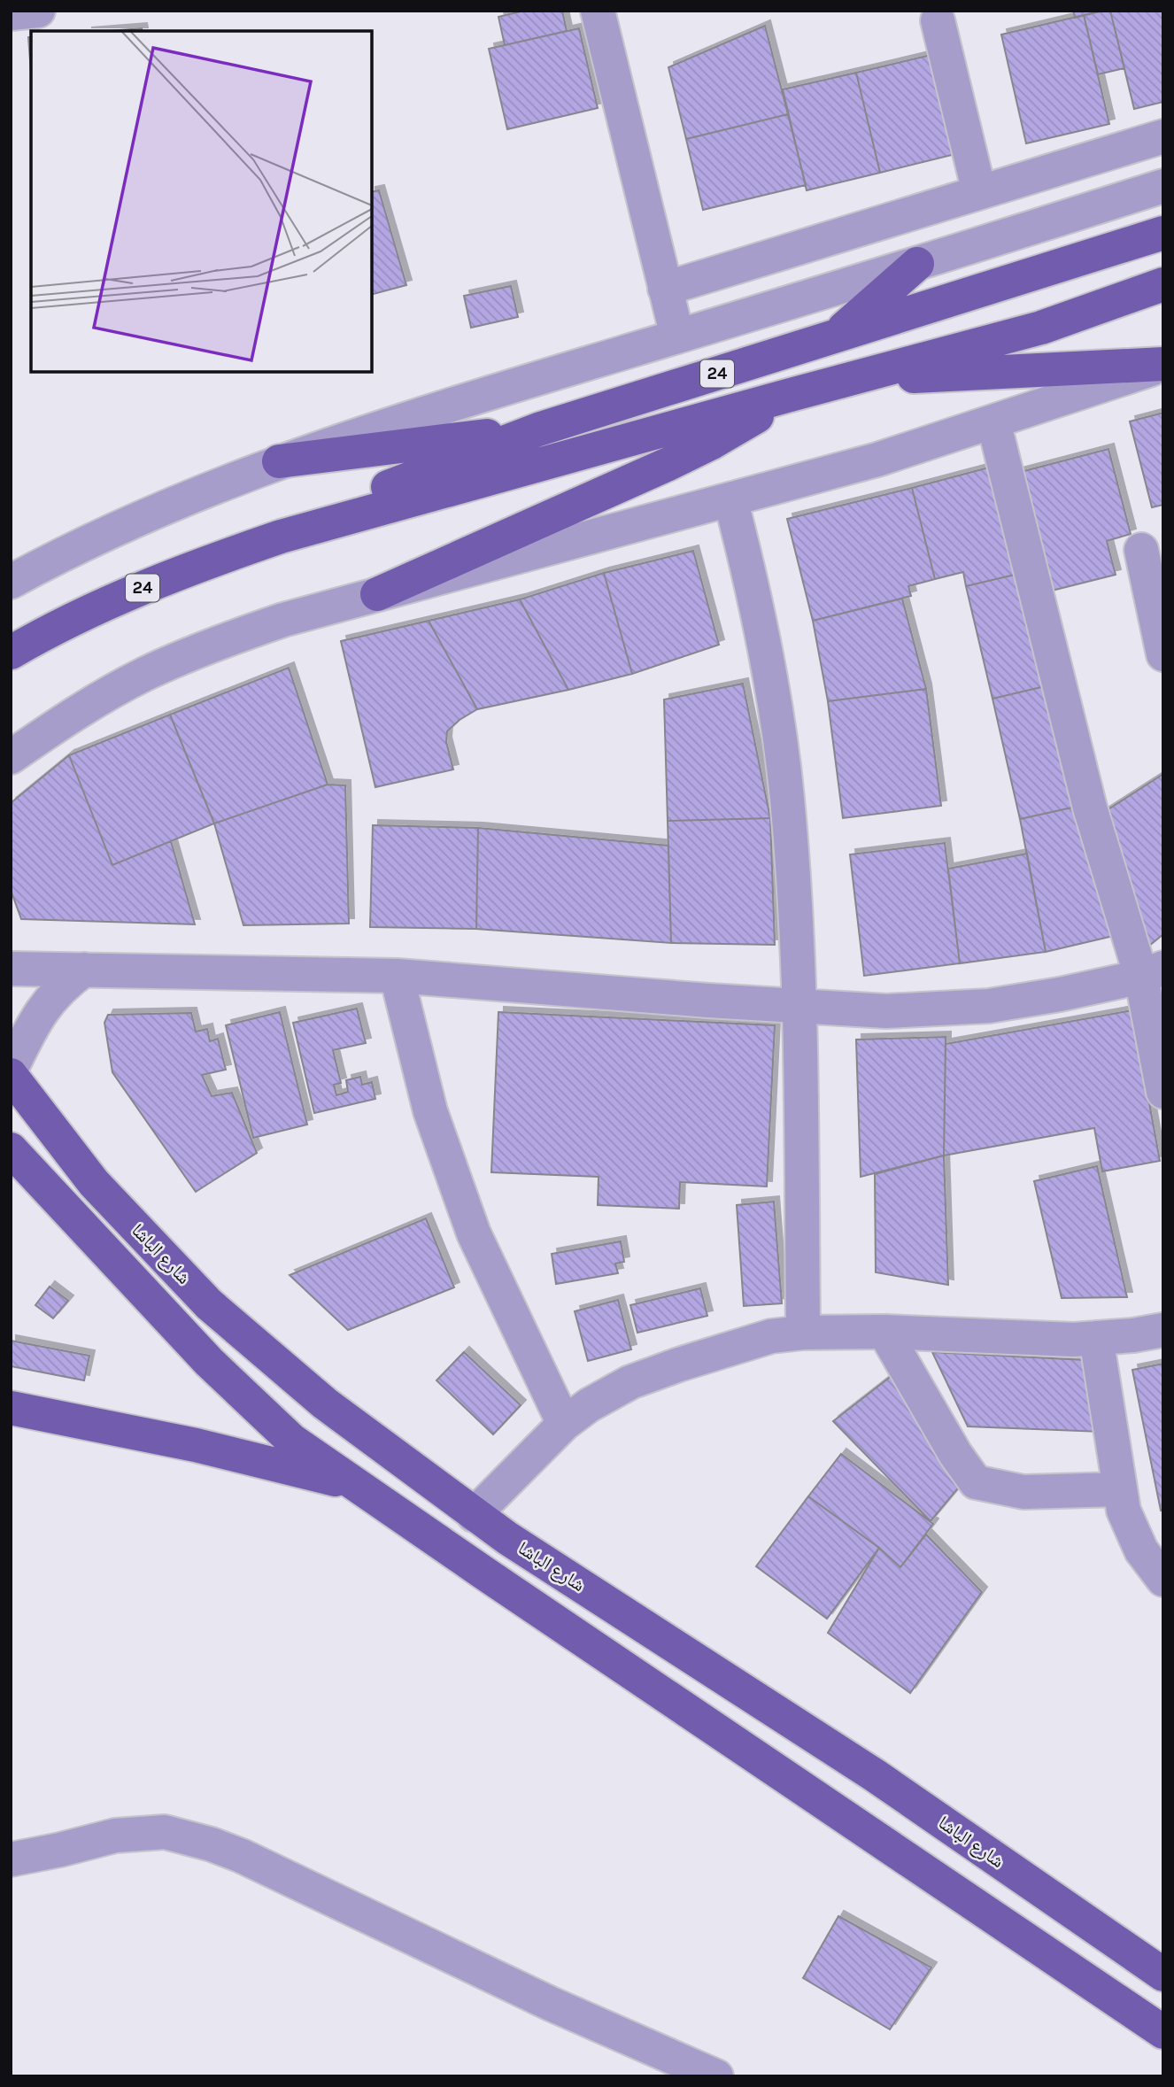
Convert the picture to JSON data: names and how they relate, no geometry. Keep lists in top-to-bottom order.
{
  "streets": {
    "main road": ["24", "شارع الباشا"]
  }
}
